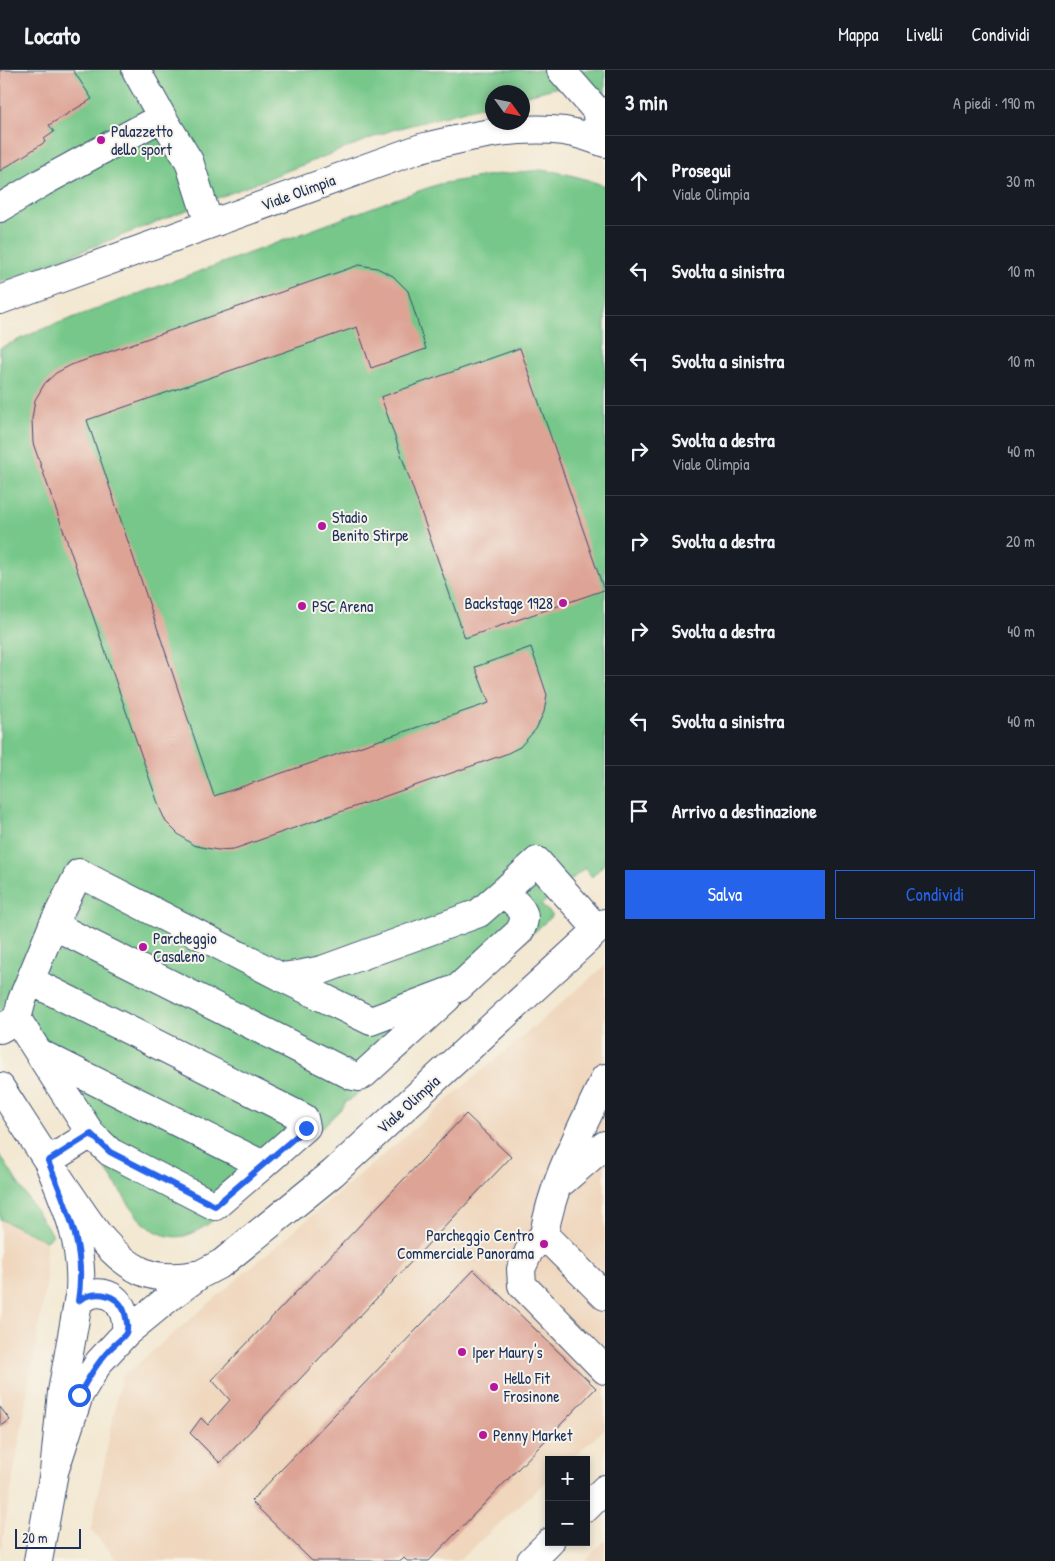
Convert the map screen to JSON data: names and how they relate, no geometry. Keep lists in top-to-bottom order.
{
  "streets": {
    "street": ["Viale Olimpia"]
  },
  "places": [
    "Palazzetto dello sport",
    "Stadio Benito Stirpe",
    "Backstage 1928",
    "PSC Arena",
    "Parcheggio Casaleno",
    "Parcheggio Centro Commerciale Panorama",
    "Iper Maury's",
    "Hello Fit Frosinone",
    "Penny Market"
  ],
  "scale_bar": "20 m",
  "north": "bottom right",
  "page": {
    "header": "Locato",
    "nav": ["Mappa", "Livelli", "Condividi"],
    "heading": ["3 min", "A piedi · 190 m"],
    "list": [
      ["Prosegui", "Viale Olimpia", "30 m"],
      ["Svolta a sinistra", "10 m"],
      ["Svolta a sinistra", "10 m"],
      ["Svolta a destra", "Viale Olimpia", "40 m"],
      ["Svolta a destra", "20 m"],
      ["Svolta a destra", "40 m"],
      ["Svolta a sinistra", "40 m"],
      "Arrivo a destinazione"
    ],
    "buttons": ["Salva", "Condividi"],
    "map_buttons": ["+", "−"],
    "scale": "20 m"
  }
}
